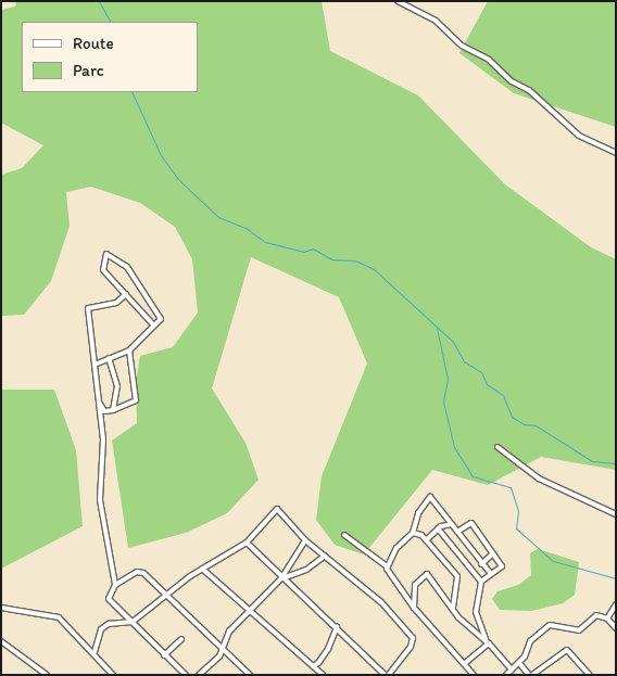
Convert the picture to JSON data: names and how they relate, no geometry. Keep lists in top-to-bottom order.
{
  "legend": ["Route", "Parc"]
}
